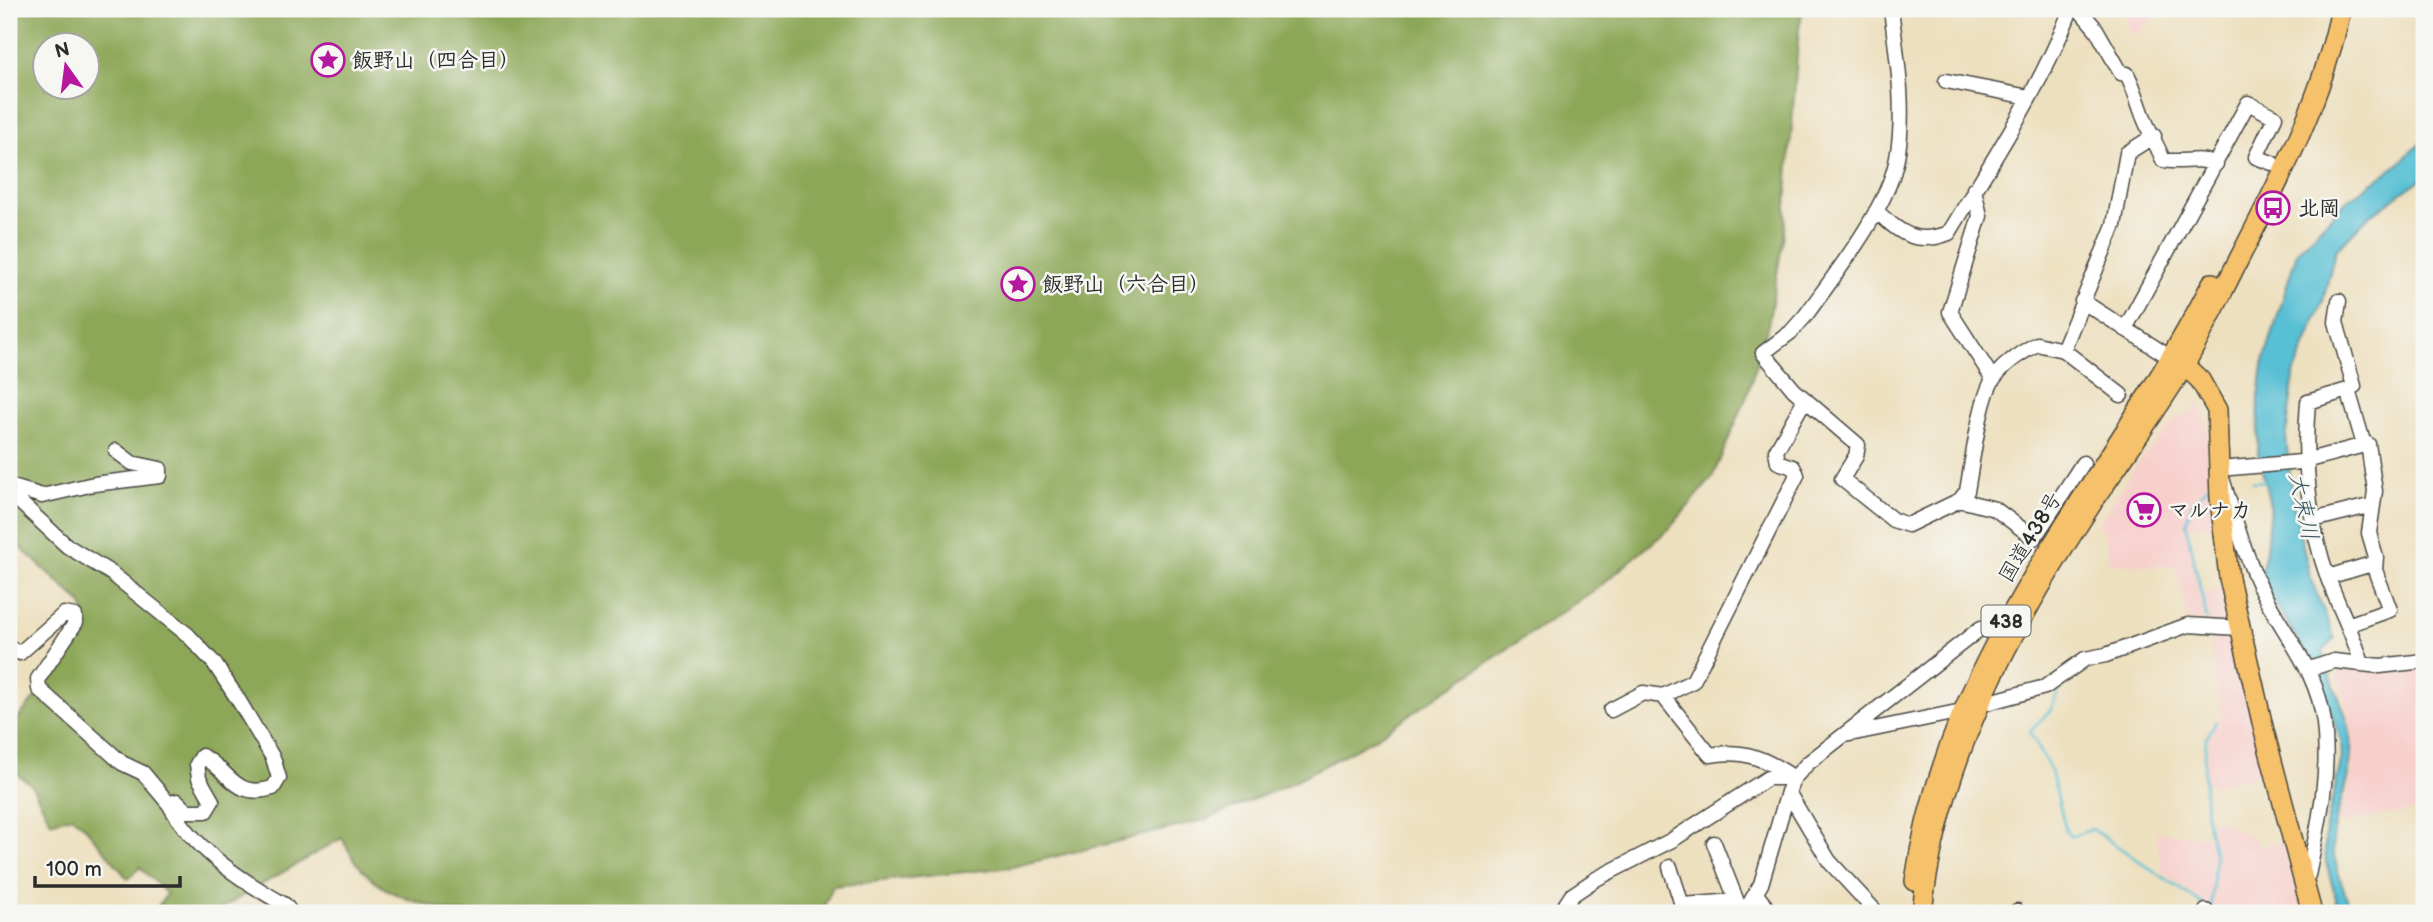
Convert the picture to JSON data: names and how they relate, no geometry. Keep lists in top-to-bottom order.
{
  "streets": {
    "highway": ["国道438号", "438"]
  },
  "water": ["大束川"],
  "places": {
    "place": ["飯野山（四合目）", "飯野山（六合目）"],
    "bus stop": ["北岡"],
    "supermarket": ["マルナカ"]
  },
  "scale_bar": "100 m",
  "north": "top"
}
